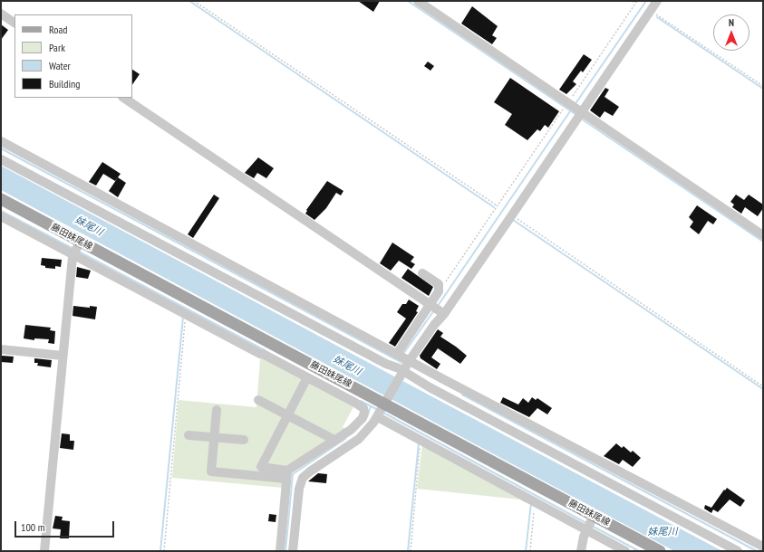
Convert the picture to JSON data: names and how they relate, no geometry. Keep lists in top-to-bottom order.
{
  "streets": {
    "main road": ["藤田妹尾線"]
  },
  "water": ["妹尾川"],
  "legend": [
    "Road",
    "Park",
    "Water",
    "Building"
  ],
  "scale_bar": "100 m",
  "north": "top"
}
